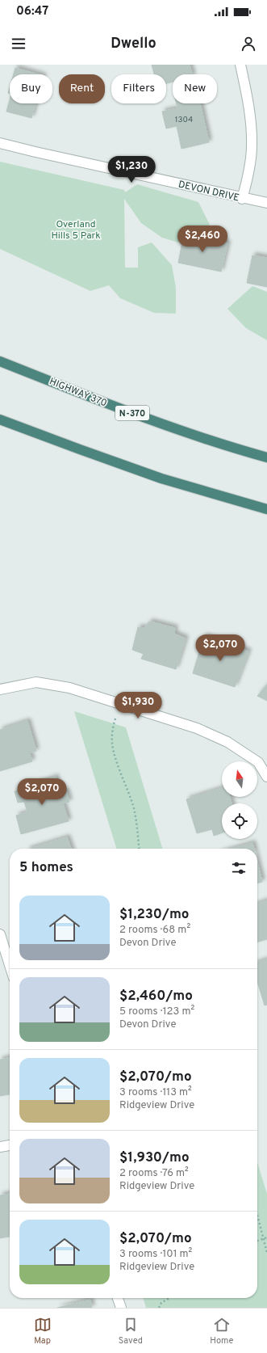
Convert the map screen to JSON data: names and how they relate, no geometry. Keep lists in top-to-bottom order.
{
  "streets": {
    "highway": ["HIGHWAY 370", "N-370"],
    "street": ["DEVON DRIVE"]
  },
  "parks": ["Overland Hills 5 Park"],
  "house_numbers": ["1304"],
  "north": "top",
  "page": {
    "status": "06:47",
    "header": "Dwello",
    "chip": [
      "Buy",
      "Rent",
      "Filters",
      "New"
    ],
    "price": [
      "$1,230",
      "$2,460",
      "$2,070",
      "$1,930",
      "$2,070"
    ],
    "heading": "5 homes",
    "list": [
      {
        "name": "$1,230/mo",
        "note": "2 rooms · 68 m² · Devon Drive"
      },
      {
        "name": "$2,460/mo",
        "note": "5 rooms · 123 m² · Devon Drive"
      },
      {
        "name": "$2,070/mo",
        "note": "3 rooms · 113 m² · Ridgeview Drive"
      },
      {
        "name": "$1,930/mo",
        "note": "2 rooms · 76 m² · Ridgeview Drive"
      },
      {
        "name": "$2,070/mo",
        "note": "3 rooms · 101 m² · Ridgeview Drive"
      }
    ],
    "tabs": ["Map", "Saved", "Home"]
  }
}
